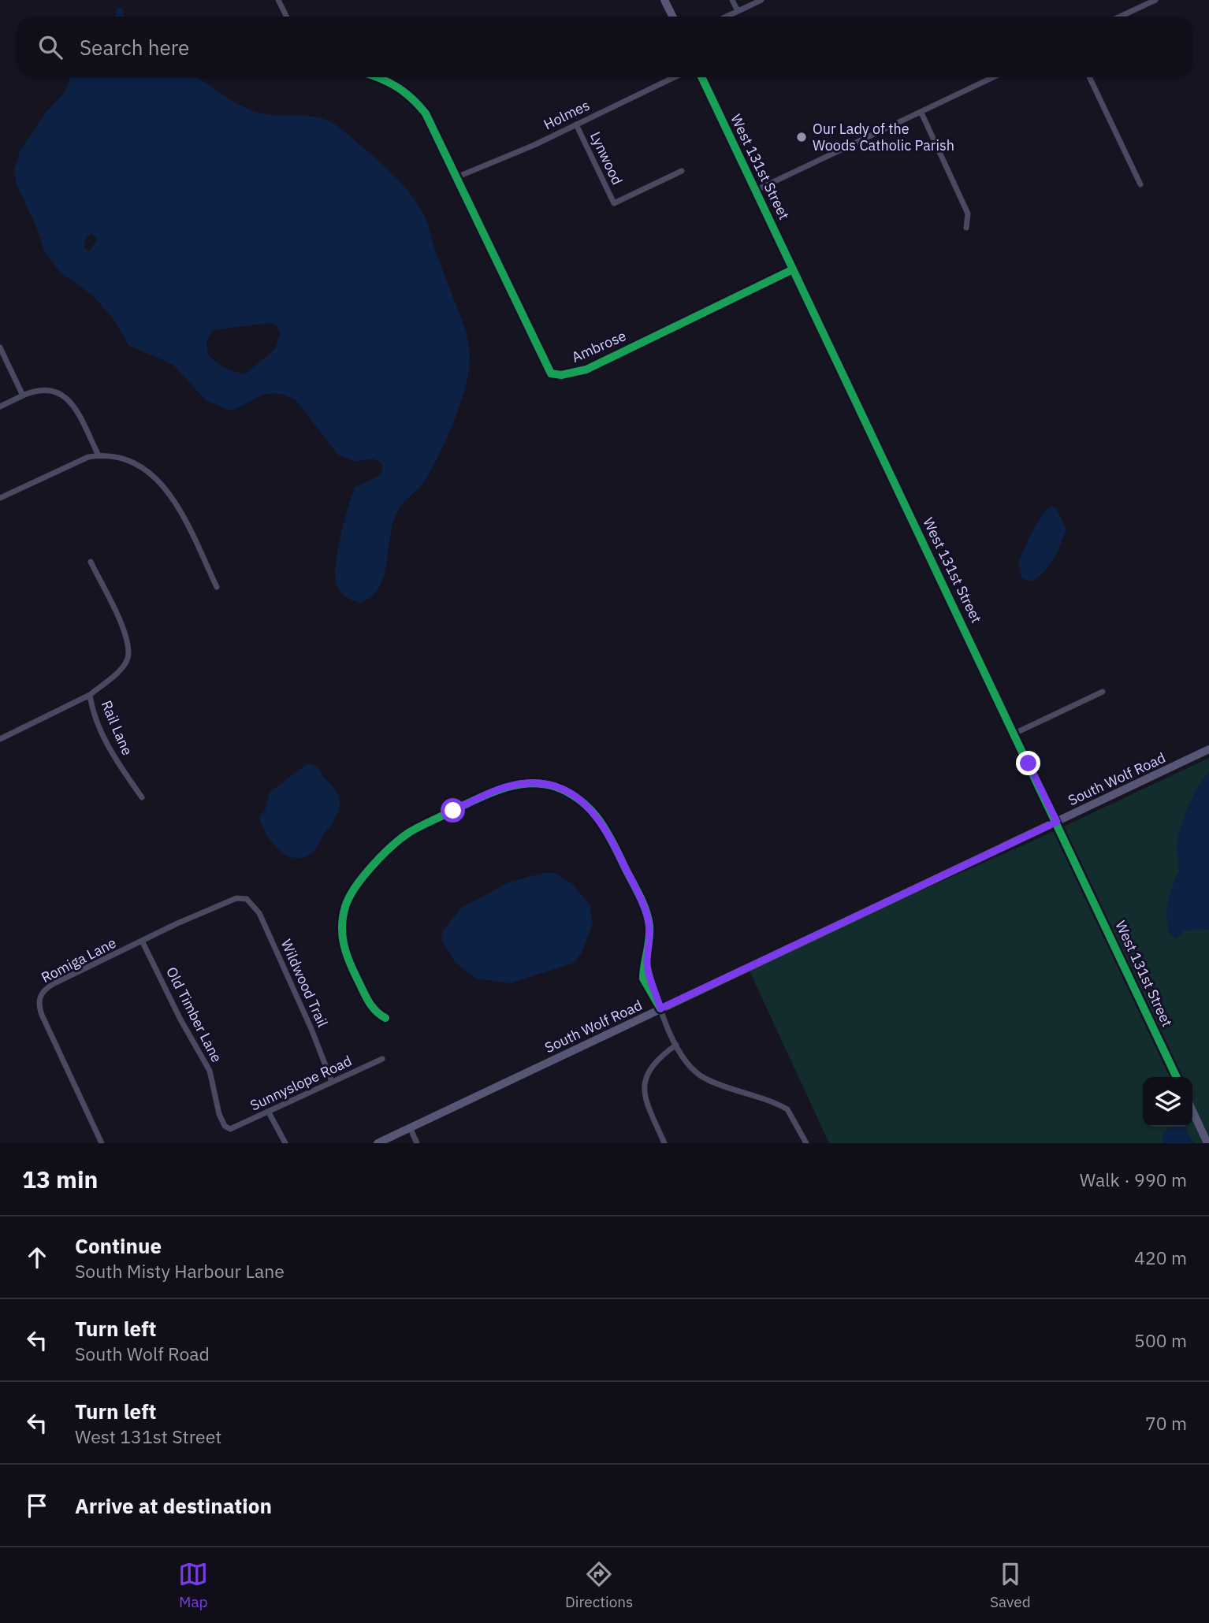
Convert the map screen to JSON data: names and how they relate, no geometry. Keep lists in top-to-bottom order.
{
  "streets": {
    "street": [
      "Holmes",
      "Lynwood",
      "West 131st Street",
      "Ambrose",
      "Rail Lane",
      "South Wolf Road",
      "Romiga Lane",
      "Wildwood Trail",
      "Old Timber Lane",
      "Sunnyslope Road"
    ]
  },
  "crossings": [
    ["Holmes", "Lynwood"],
    ["Holmes", "Ambrose"],
    ["West 131st Street", "Ambrose"],
    ["West 131st Street", "South Wolf Road"],
    ["Romiga Lane", "Wildwood Trail"],
    ["Romiga Lane", "Old Timber Lane"],
    ["Wildwood Trail", "Sunnyslope Road"],
    ["Old Timber Lane", "Sunnyslope Road"]
  ],
  "places": ["Our Lady of the Woods Catholic Parish"],
  "page": {
    "search": "Search here",
    "heading": ["13 min", "Walk · 990 m"],
    "list": [
      ["Continue", "South Misty Harbour Lane", "420 m"],
      ["Turn left", "South Wolf Road", "500 m"],
      ["Turn left", "West 131st Street", "70 m"],
      "Arrive at destination"
    ],
    "nav": ["Map", "Directions", "Saved"]
  }
}
